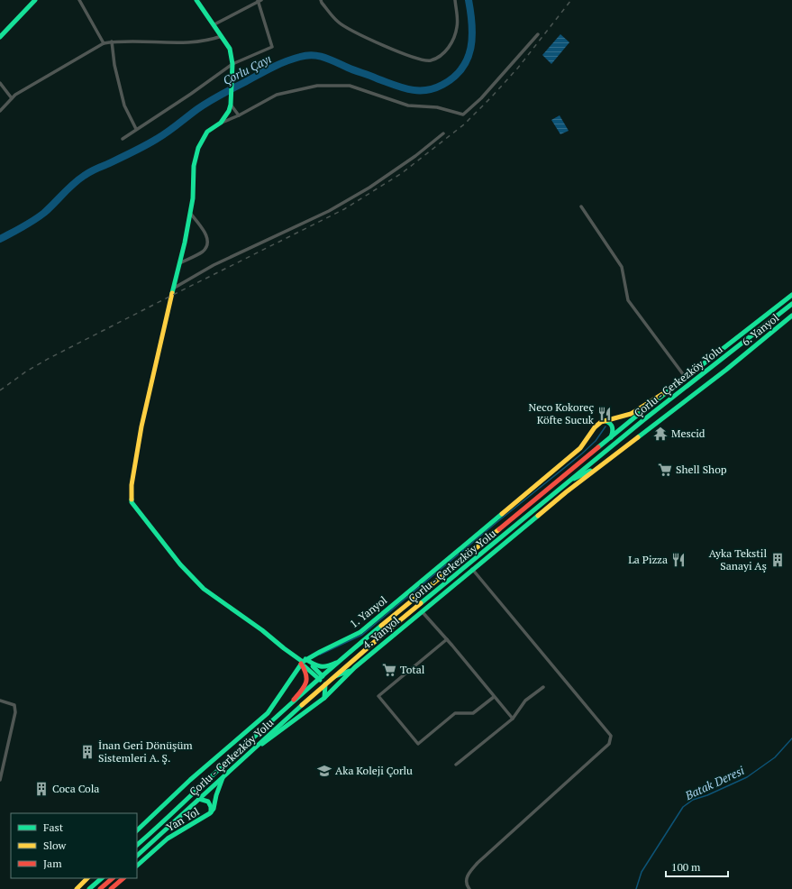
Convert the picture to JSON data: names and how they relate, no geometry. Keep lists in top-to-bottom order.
{
  "streets": {
    "main road": [
      "6. Yanyol",
      "Çorlu - Çerkezköy Yolu",
      "1. Yanyol",
      "4. Yanyol",
      "Yan Yol"
    ]
  },
  "crossings": [
    ["6. Yanyol", "4. Yanyol"],
    ["Çorlu - Çerkezköy Yolu", "4. Yanyol"],
    ["Çorlu - Çerkezköy Yolu", "Yan Yol"]
  ],
  "water": ["Çorlu Çayı", "Batak Deresi"],
  "places": {
    "restaurant": ["Neco Kokoreç Köfte Sucuk", "La Pizza"],
    "temple": ["Mescid"],
    "supermarket": ["Shell Shop", "Total"],
    "building": ["Ayka Tekstil Sanayi Aş", "İnan Geri Dönüşüm Sistemleri A. Ş.", "Coca Cola"],
    "school or university": ["Aka Koleji Çorlu"]
  },
  "legend": ["Fast", "Slow", "Jam"],
  "scale_bar": "100 m"
}
